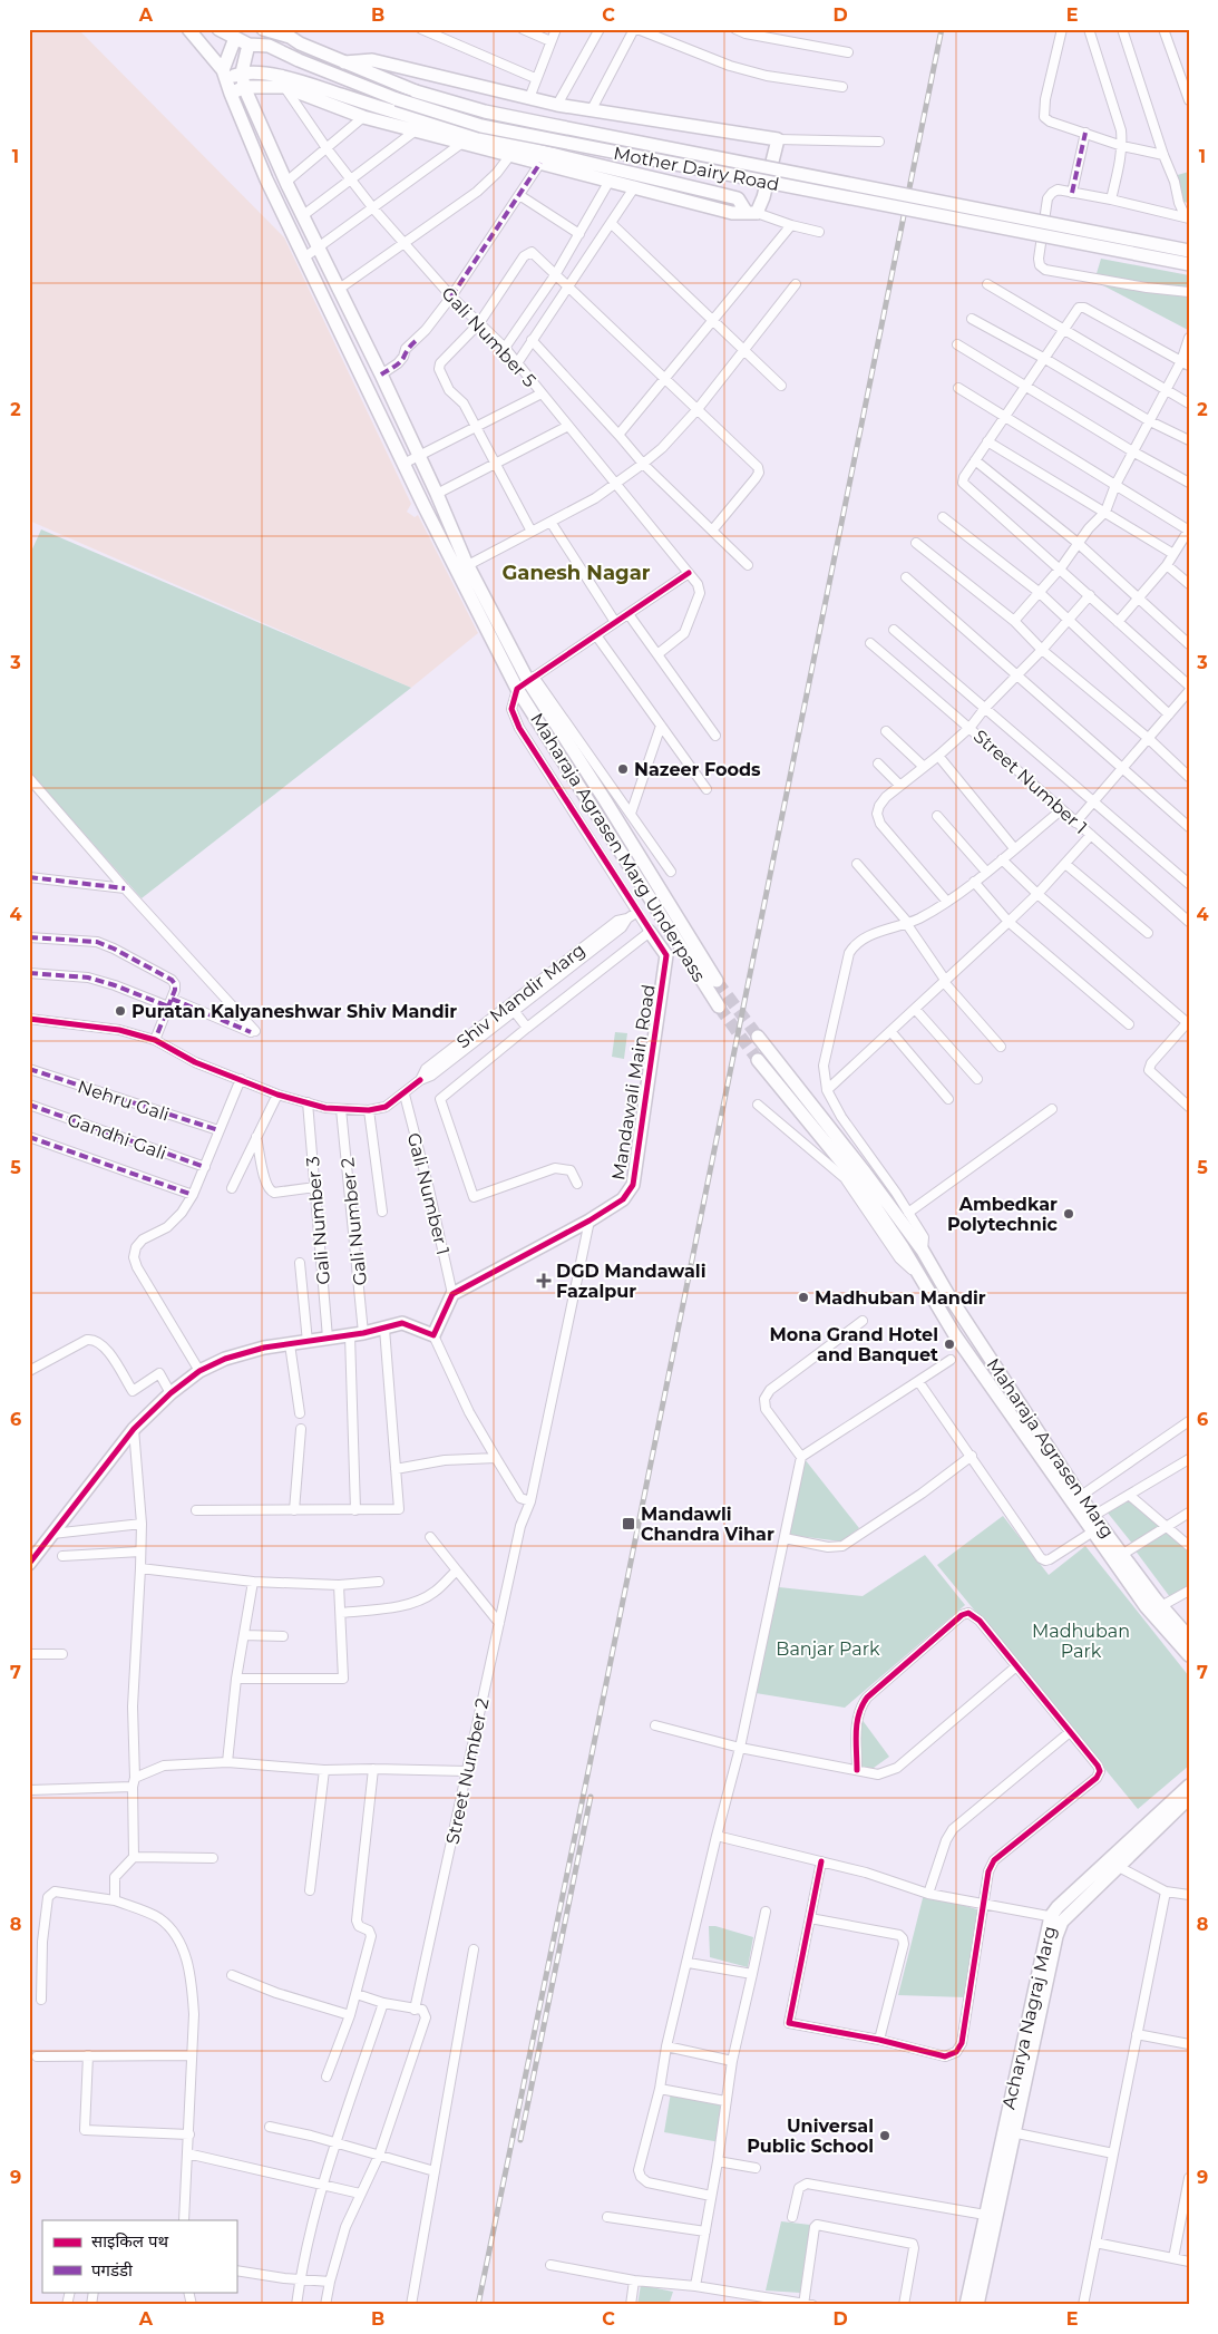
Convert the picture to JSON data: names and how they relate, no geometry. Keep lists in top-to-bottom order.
{
  "streets": {
    "main road": [
      "Mother Dairy Road",
      "Maharaja Agrasen Marg Underpass",
      "Mandawali Main Road",
      "Maharaja Agrasen Marg",
      "Acharya Nagraj Marg"
    ],
    "street": [
      "Gali Number 5",
      "Street Number 1",
      "Shiv Mandir Marg",
      "Nehru Gali",
      "Gandhi Gali",
      "Gali Number 1",
      "Gali Number 3",
      "Gali Number 2",
      "Street Number 2"
    ]
  },
  "crossings": [
    ["Shiv Mandir Marg", "Gali Number 1"],
    ["Shiv Mandir Marg", "Gali Number 3"],
    ["Shiv Mandir Marg", "Gali Number 2"],
    ["Mandawali Main Road", "Gali Number 1"],
    ["Mandawali Main Road", "Street Number 2"]
  ],
  "districts": ["Ganesh Nagar"],
  "parks": ["Madhuban Park", "Banjar Park"],
  "places": {
    "other": [
      "Nazeer Foods",
      "Puratan Kalyaneshwar Shiv Mandir",
      "Ambedkar Polytechnic",
      "Madhuban Mandir",
      "Mona Grand Hotel and Banquet",
      "Universal Public School"
    ],
    "health": ["DGD Mandawali Fazalpur"],
    "transit": ["Mandawli Chandra Vihar"]
  },
  "legend": ["साइकिल पथ", "पगडंडी"],
  "grid": {
    "columns": [
      "A",
      "B",
      "C",
      "D",
      "E"
    ],
    "rows": [
      "1",
      "2",
      "3",
      "4",
      "5",
      "6",
      "7",
      "8",
      "9"
    ]
  }
}
